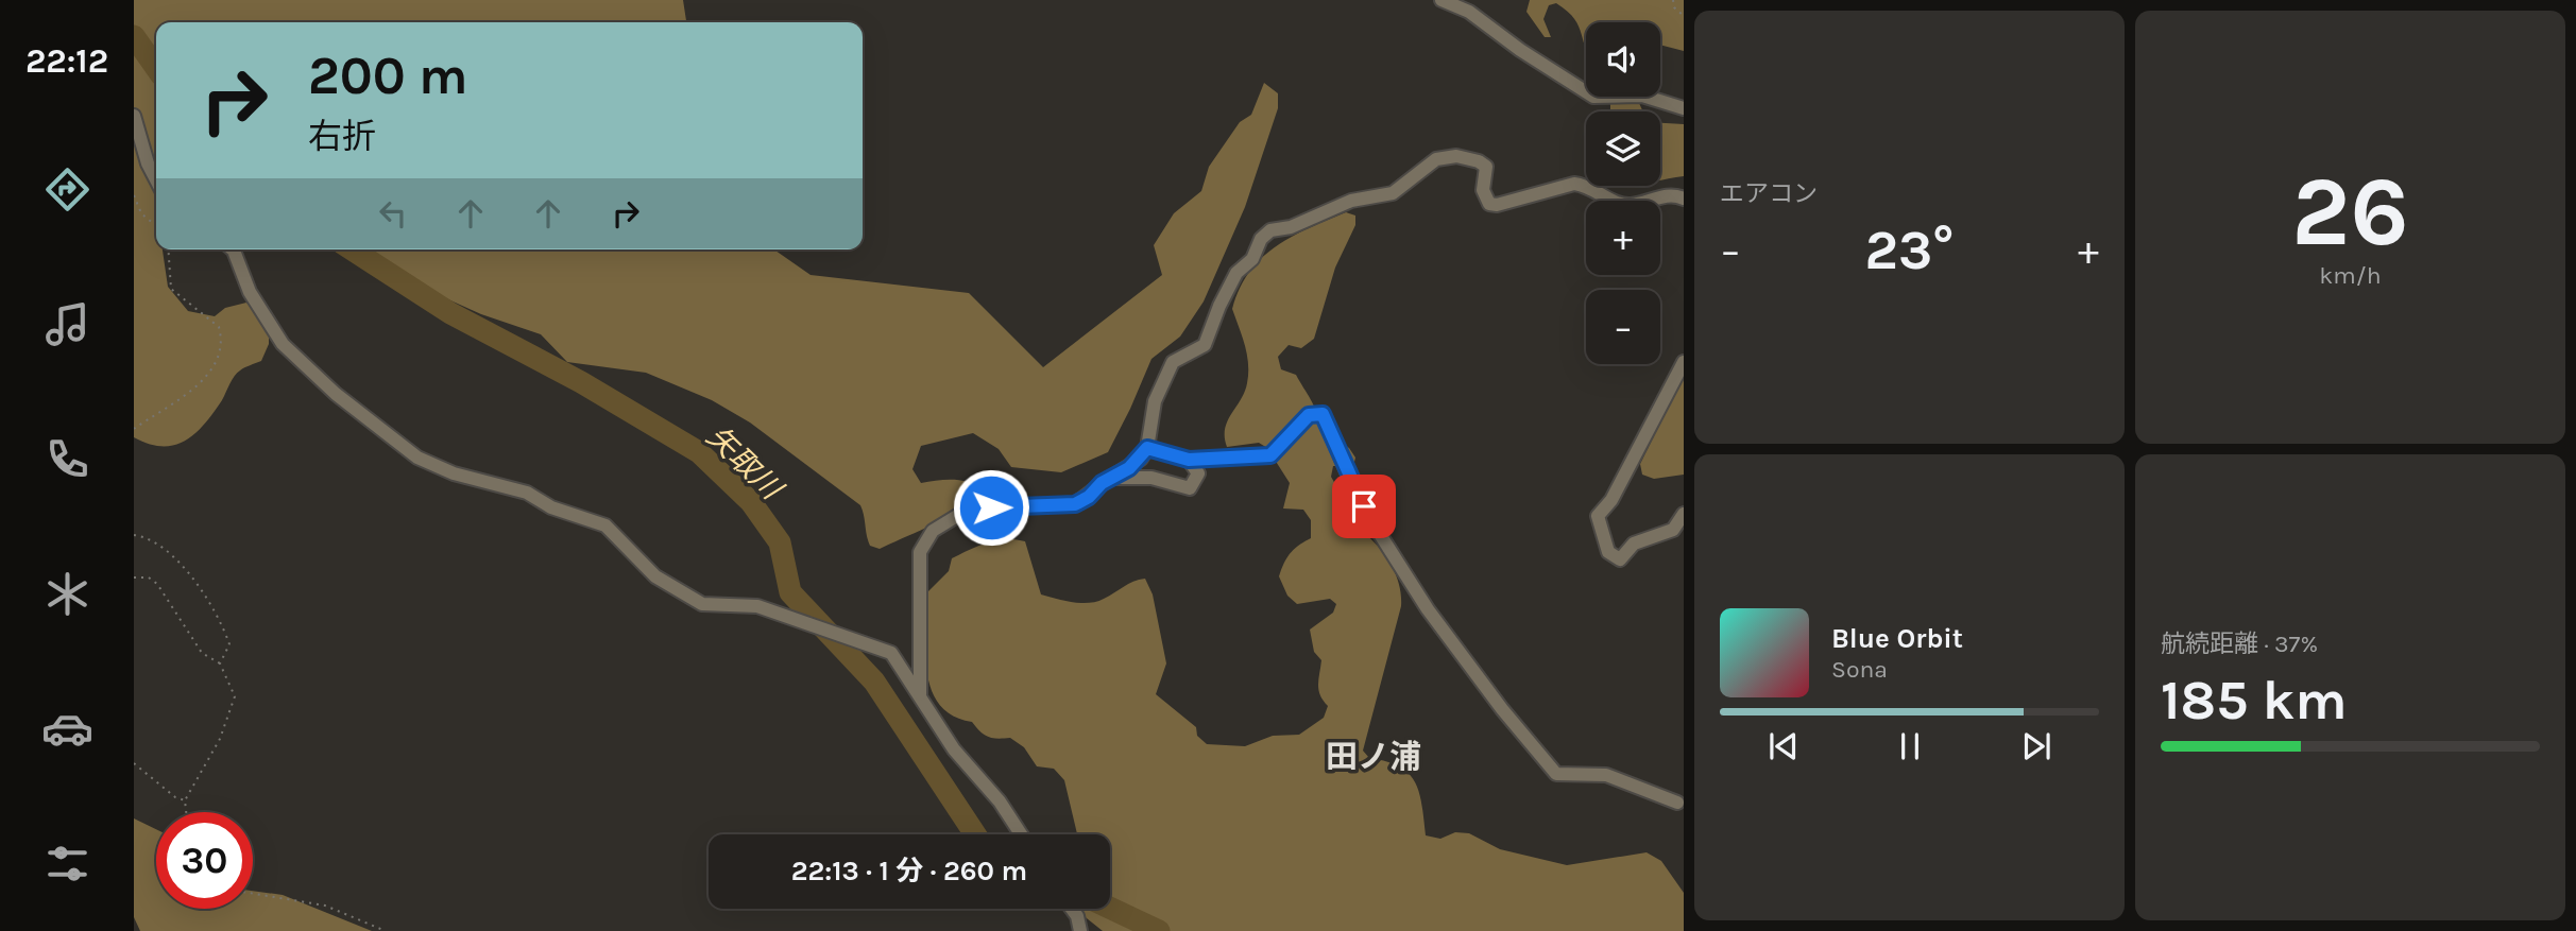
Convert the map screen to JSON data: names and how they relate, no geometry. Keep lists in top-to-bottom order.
{
  "districts": ["田ノ浦"],
  "water": ["矢取川"],
  "page": {
    "tabs": "22:12",
    "tile": [
      "エアコン",
      ["26", "km/h"],
      ["航続距離 · 37%", "185 km"]
    ],
    "map_buttons": ["+", "−"],
    "turn": ["200 m", "右折"],
    "heat": ["−", "23°", "+"],
    "song": ["Blue Orbit", "Sona"],
    "limit": "30",
    "trip": "22:13 · 1 分 · 260 m"
  }
}
